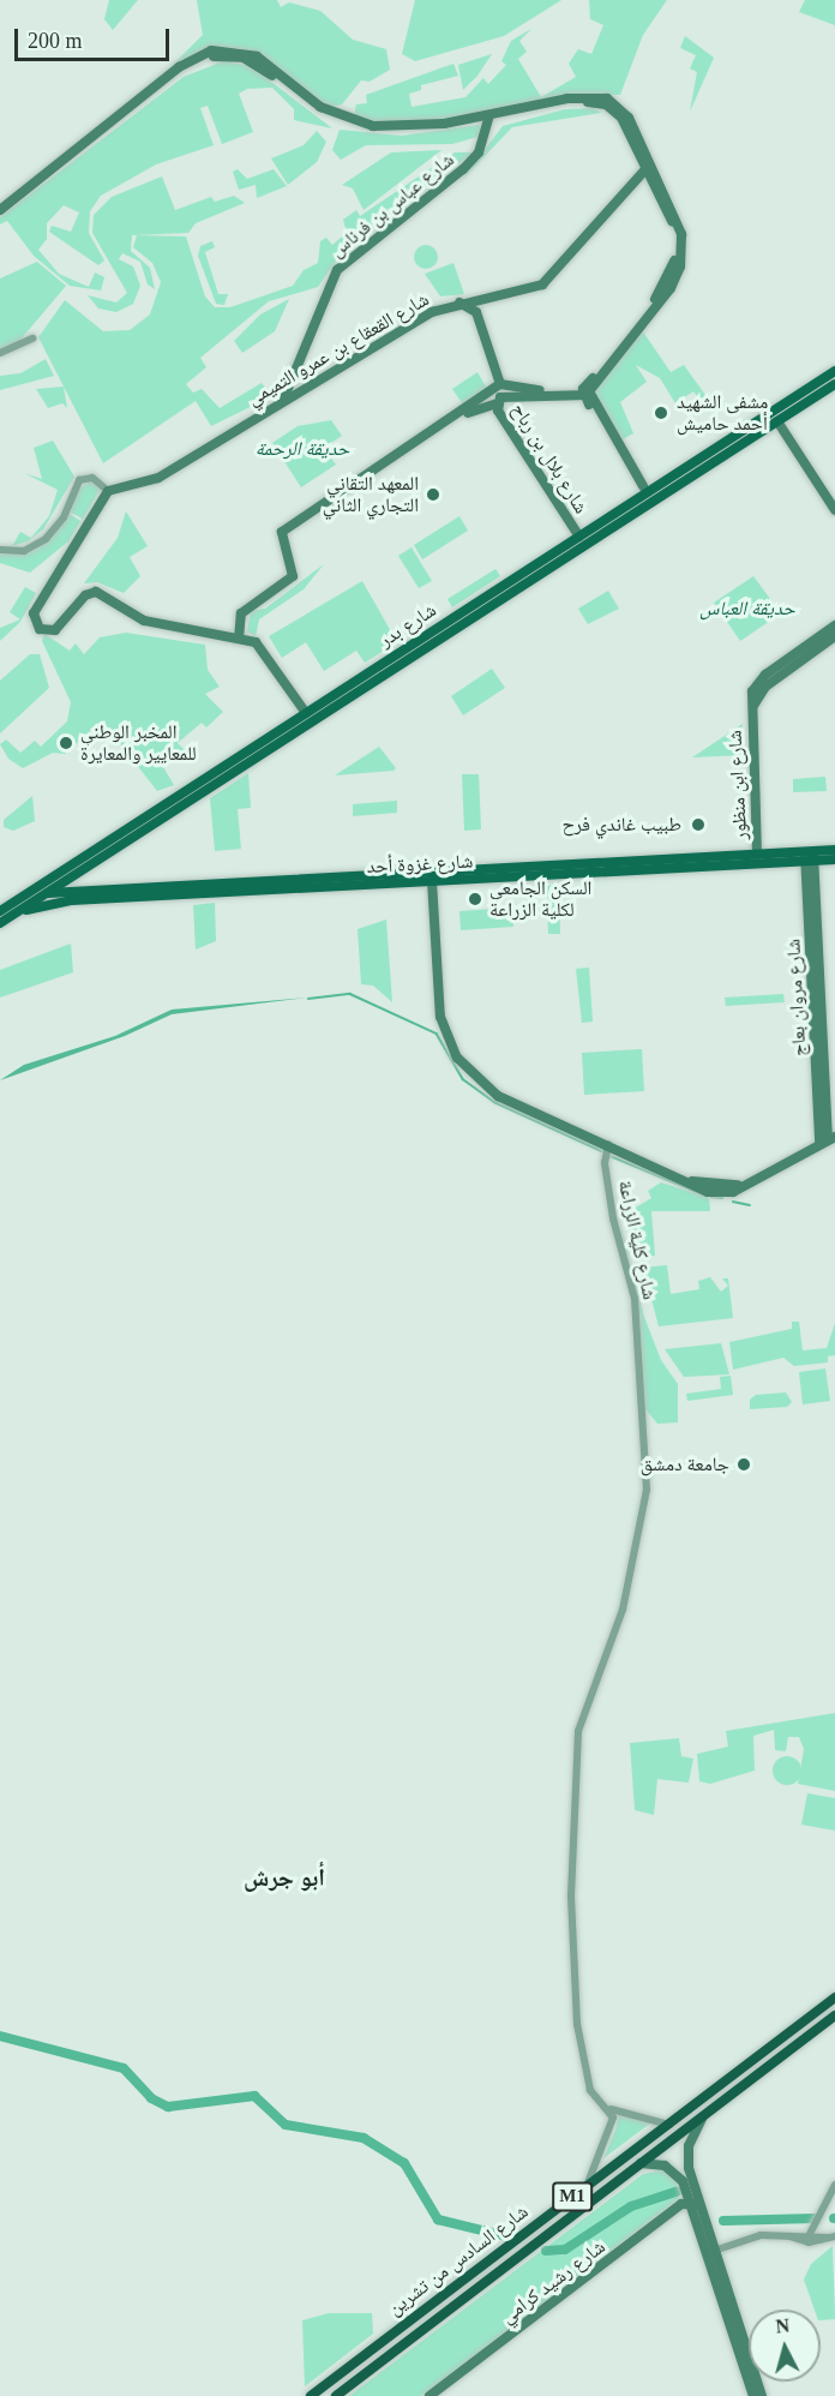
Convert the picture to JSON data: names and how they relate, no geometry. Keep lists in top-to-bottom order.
{
  "streets": {
    "highway": ["M1", "شارع السادس من تشرين"],
    "main road": [
      "شارع عباس بن فرناس",
      "شارع القعقاع بن عمرو التميمي",
      "شارع بلال بن رباح",
      "شارع بدر",
      "شارع ابن منظور",
      "شارع غزوة أحد",
      "شارع مروان بعاج",
      "شارع رشيد كرامي"
    ],
    "street": ["شارع كلية الزراعة"]
  },
  "crossings": [
    ["شارع عباس بن فرناس", "شارع القعقاع بن عمرو التميمي"],
    ["شارع بلال بن رباح", "شارع بدر"],
    ["شارع بدر", "شارع غزوة أحد"],
    ["شارع ابن منظور", "شارع غزوة أحد"],
    ["شارع غزوة أحد", "شارع مروان بعاج"]
  ],
  "districts": ["أبو جرش"],
  "parks": ["حديقة الرحمة", "حديقة العباس"],
  "places": [
    "مشفى الشهيد أحمد حاميش",
    "المعهد التقاني التجاري الثاني",
    "المخبر الوطني للمعايير والمعايرة",
    "طبيب غاندي فرح",
    "السكن الجامعي لكلية الزراعة",
    "جامعة دمشق"
  ],
  "scale_bar": "200 m",
  "north": "top"
}
